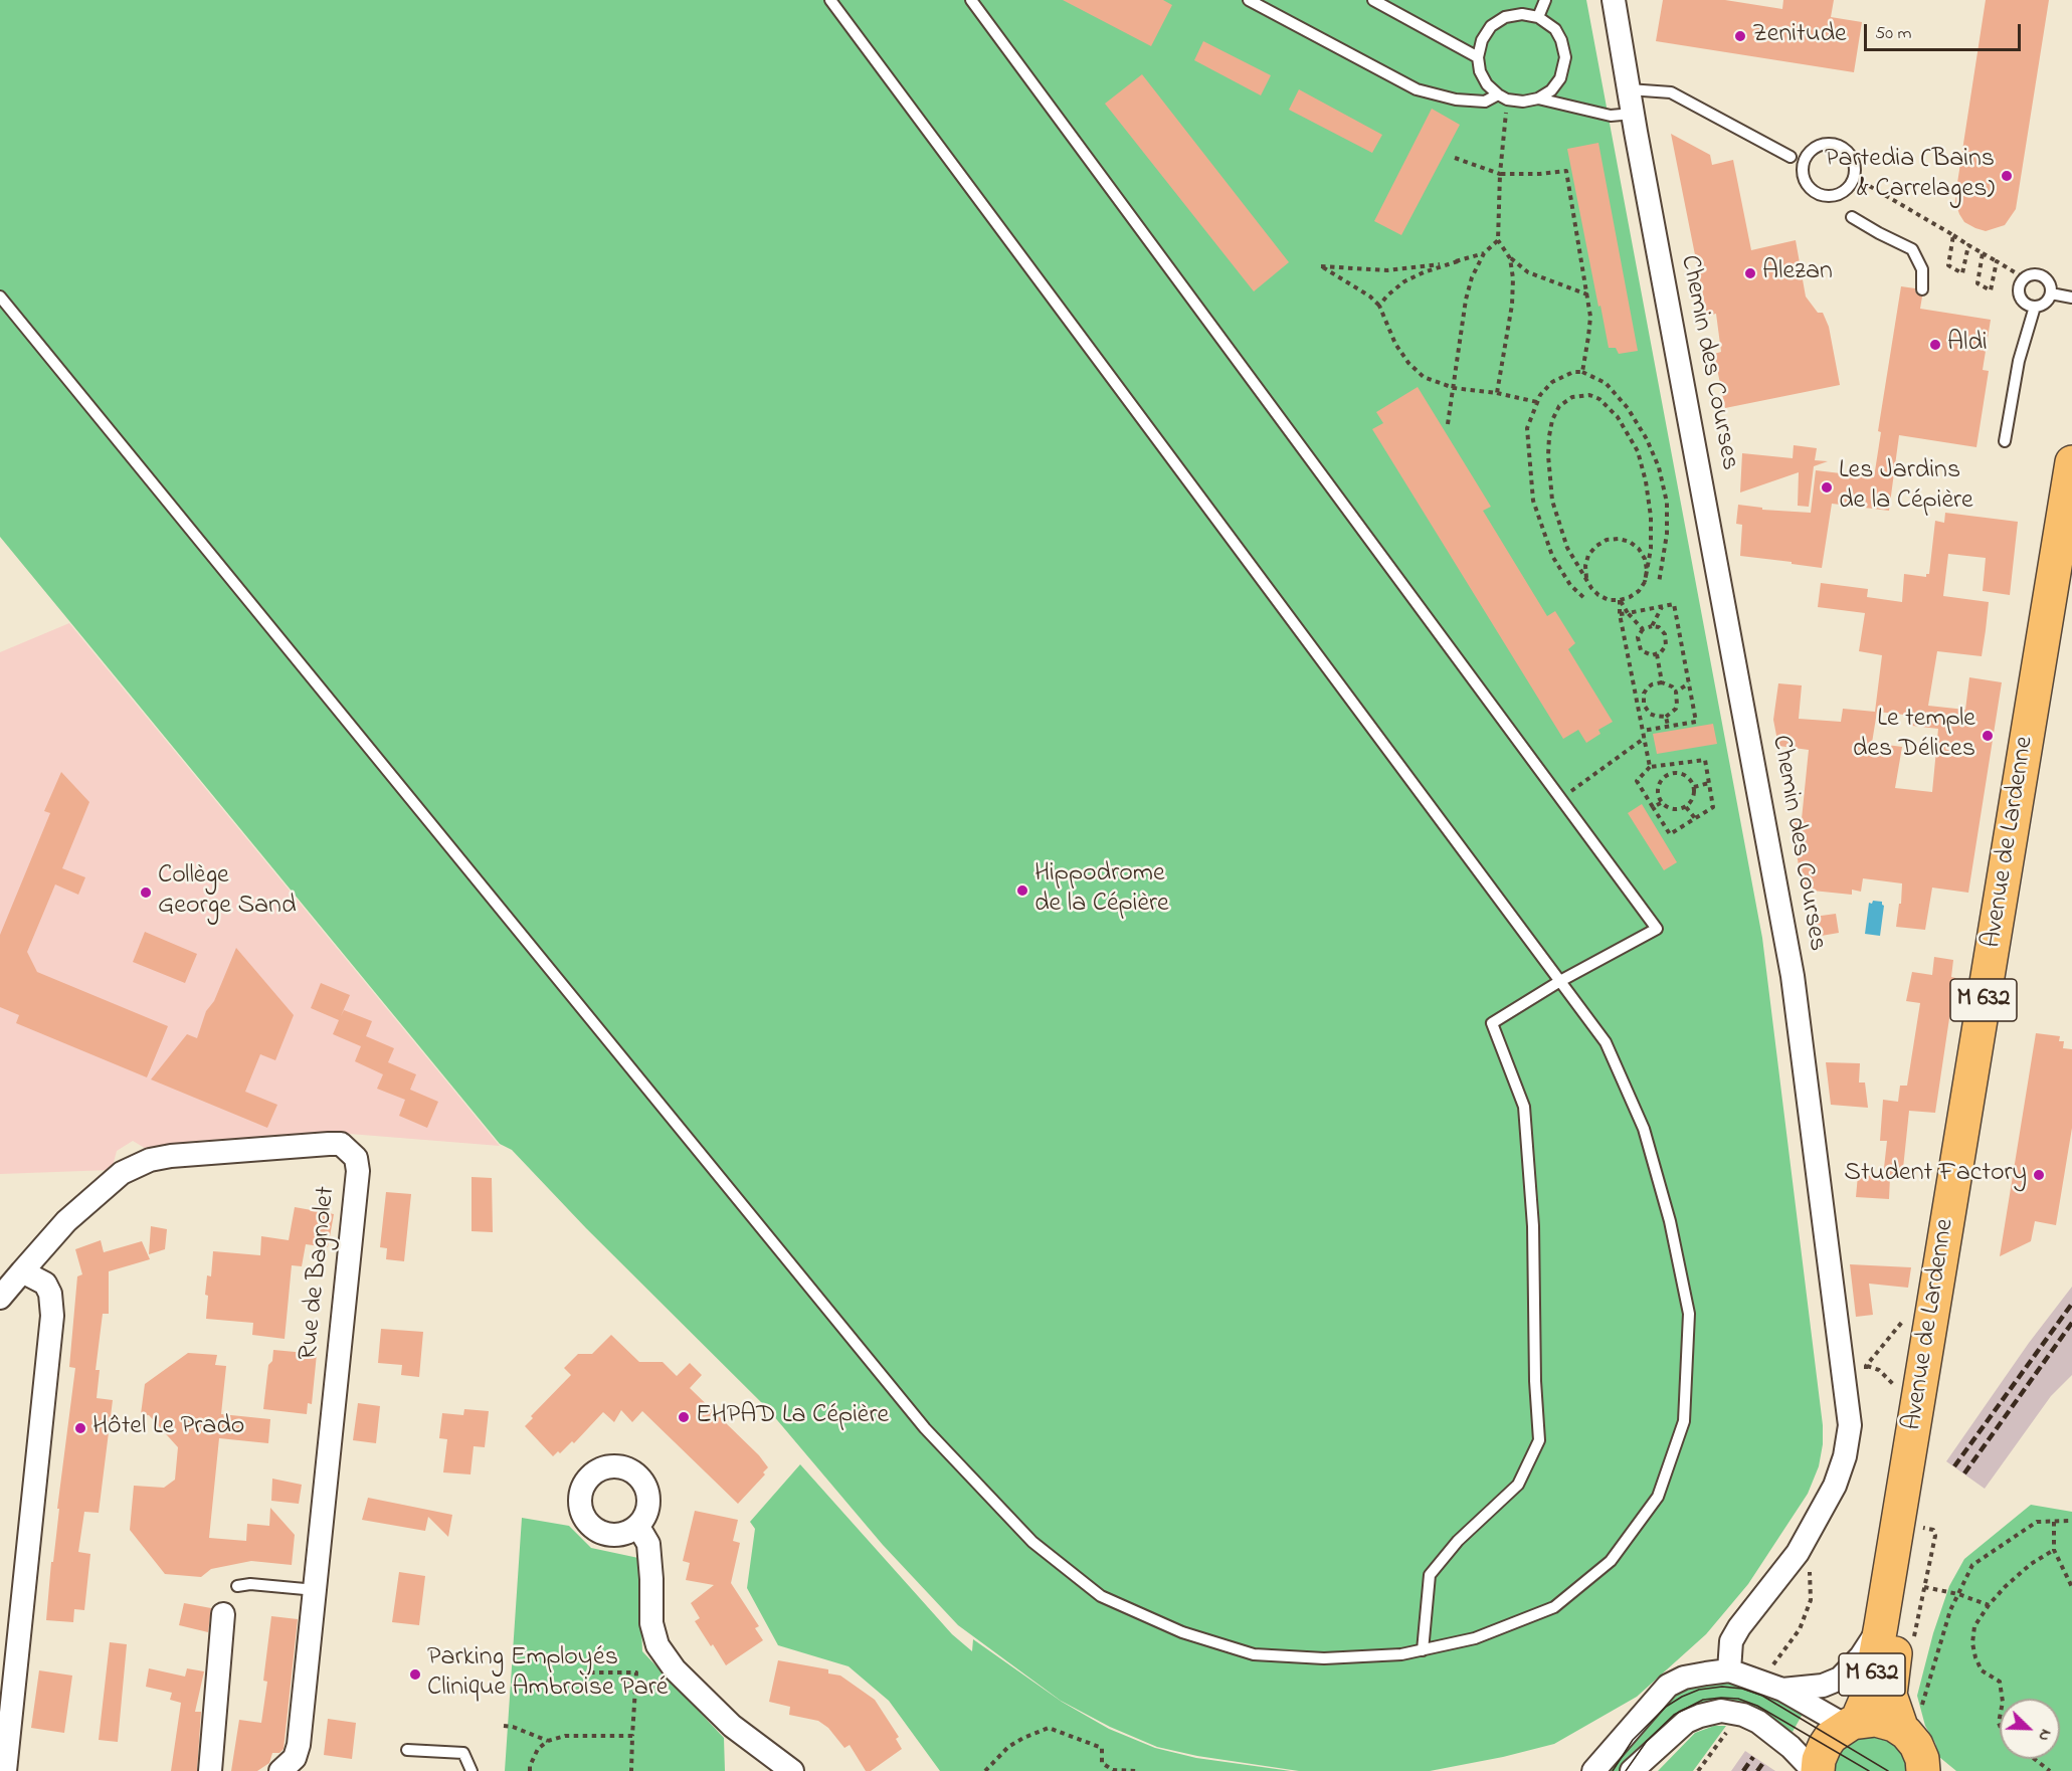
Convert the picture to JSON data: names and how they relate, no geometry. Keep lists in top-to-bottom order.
{
  "streets": {
    "main road": ["Avenue de Lardenne", "M 632"],
    "street": ["Chemin des Courses", "Rue de Bagnolet"]
  },
  "places": [
    "Zenitude",
    "Partedia (Bains & Carrelages)",
    "Alezan",
    "Aldi",
    "Les Jardins de la Cépière",
    "Le temple des Délices",
    "Hippodrome de la Cépière",
    "Collège George Sand",
    "Student Factory",
    "EHPAD La Cépière",
    "Hôtel Le Prado",
    "Parking Employés Clinique Ambroise Paré"
  ],
  "scale_bar": "50 m",
  "north": "bottom right"
}
